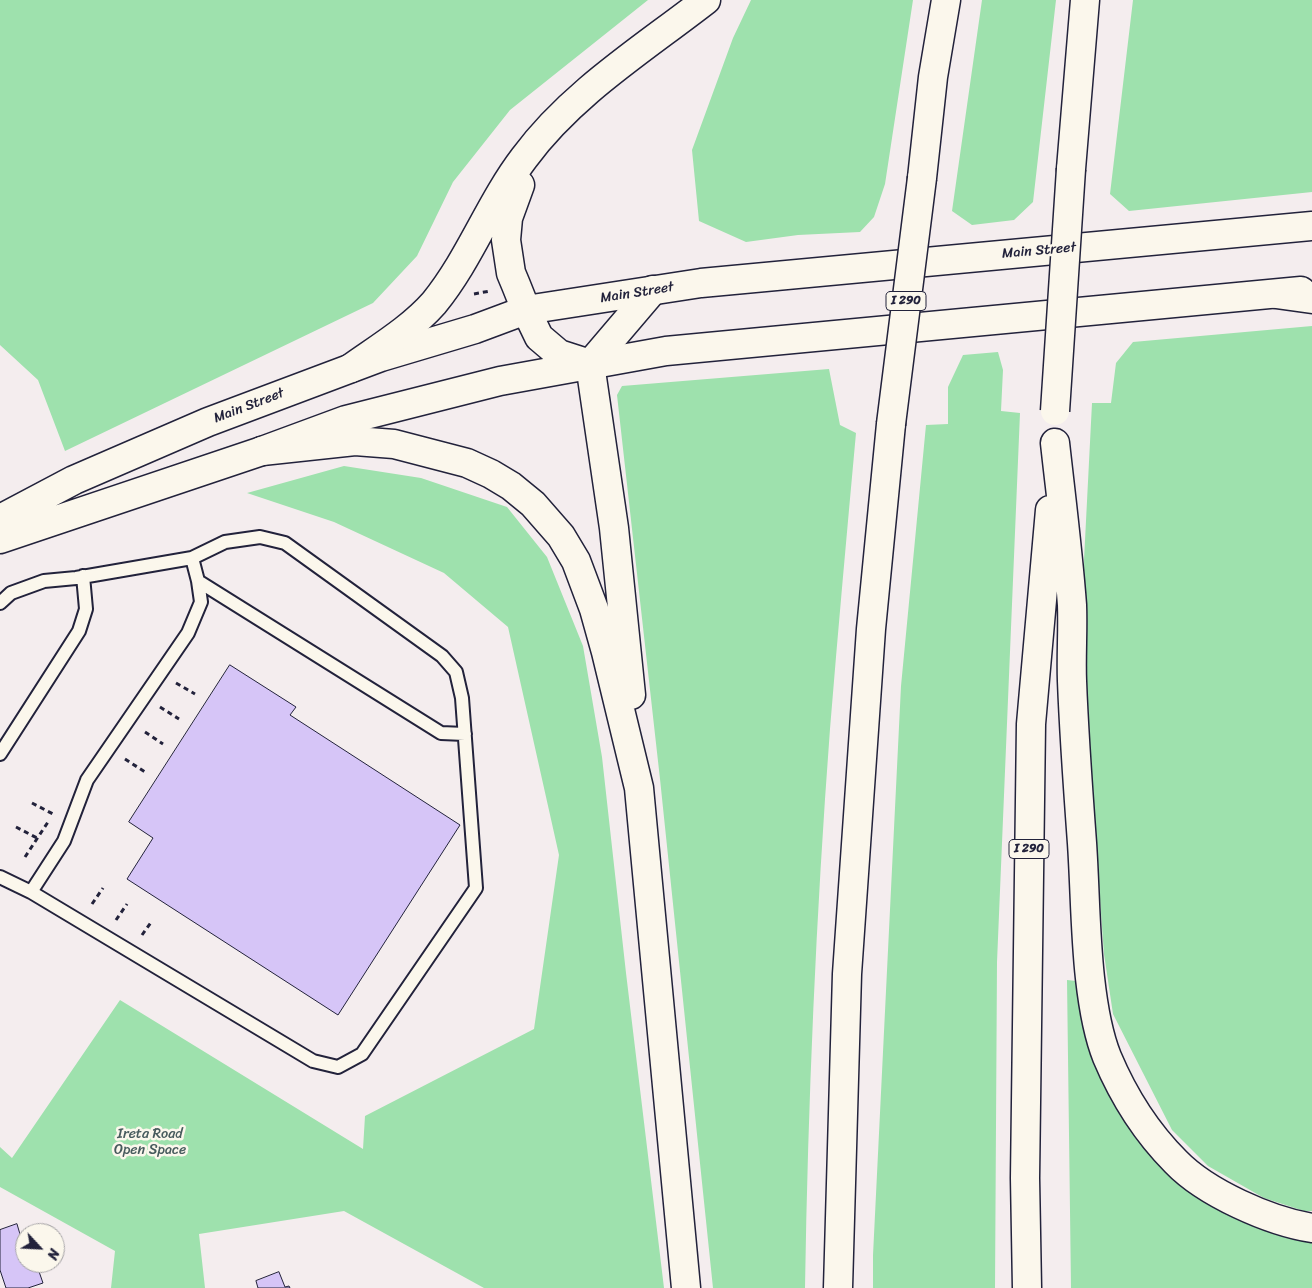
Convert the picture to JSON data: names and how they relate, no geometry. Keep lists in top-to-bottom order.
{
  "streets": {
    "main road": ["Main Street", "I 290"]
  },
  "parks": ["Ireta Road Open Space"],
  "north": "bottom right"
}
